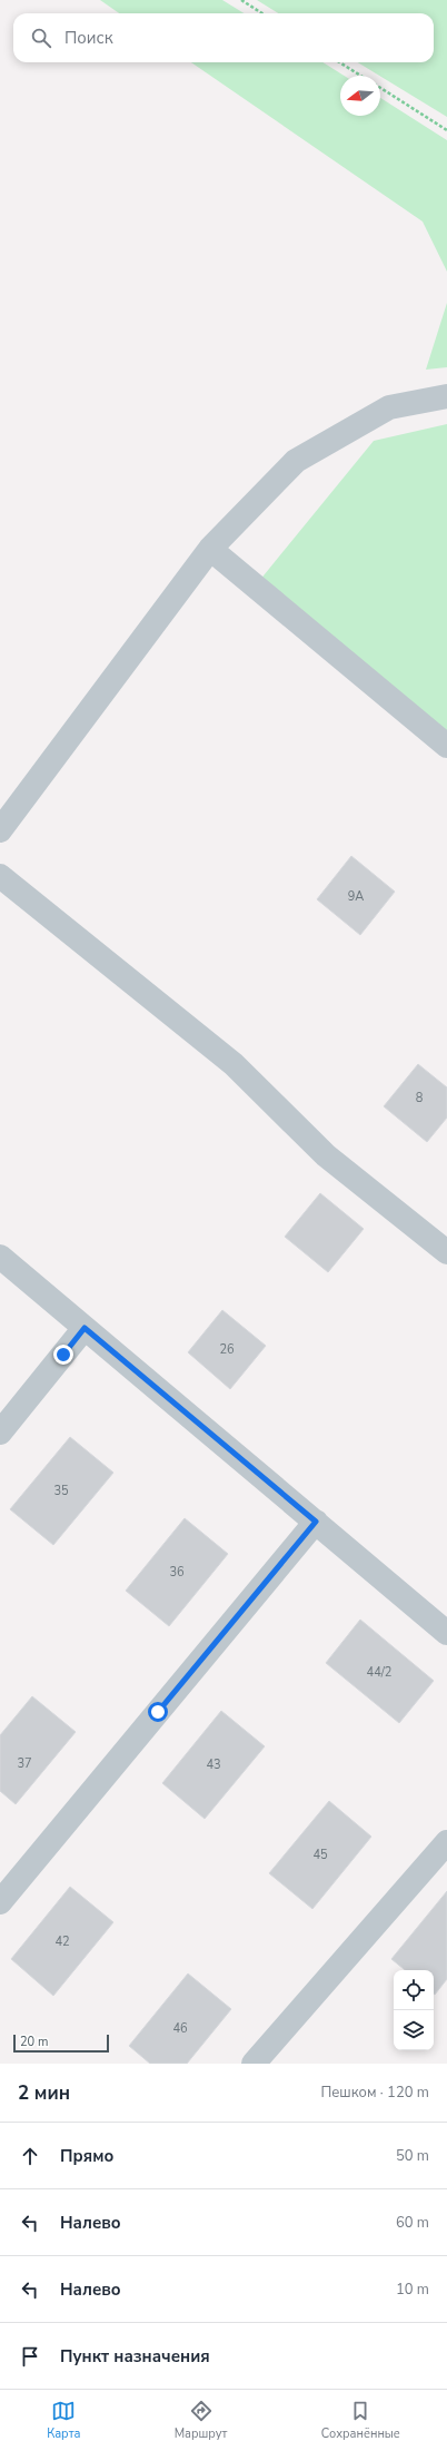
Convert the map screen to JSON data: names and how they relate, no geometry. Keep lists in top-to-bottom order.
{
  "house_numbers": [
    "9А",
    "8",
    "26",
    "35",
    "36",
    "44/2",
    "37",
    "43",
    "45",
    "42",
    "46"
  ],
  "scale_bar": "20 m",
  "north": "left",
  "page": {
    "search": "Поиск",
    "scale": "20 m",
    "heading": ["2 мин", "Пешком · 120 m"],
    "list": [
      ["Прямо", "50 m"],
      ["Налево", "60 m"],
      ["Налево", "10 m"],
      "Пункт назначения"
    ],
    "nav": ["Карта", "Маршрут", "Сохранённые"]
  }
}
